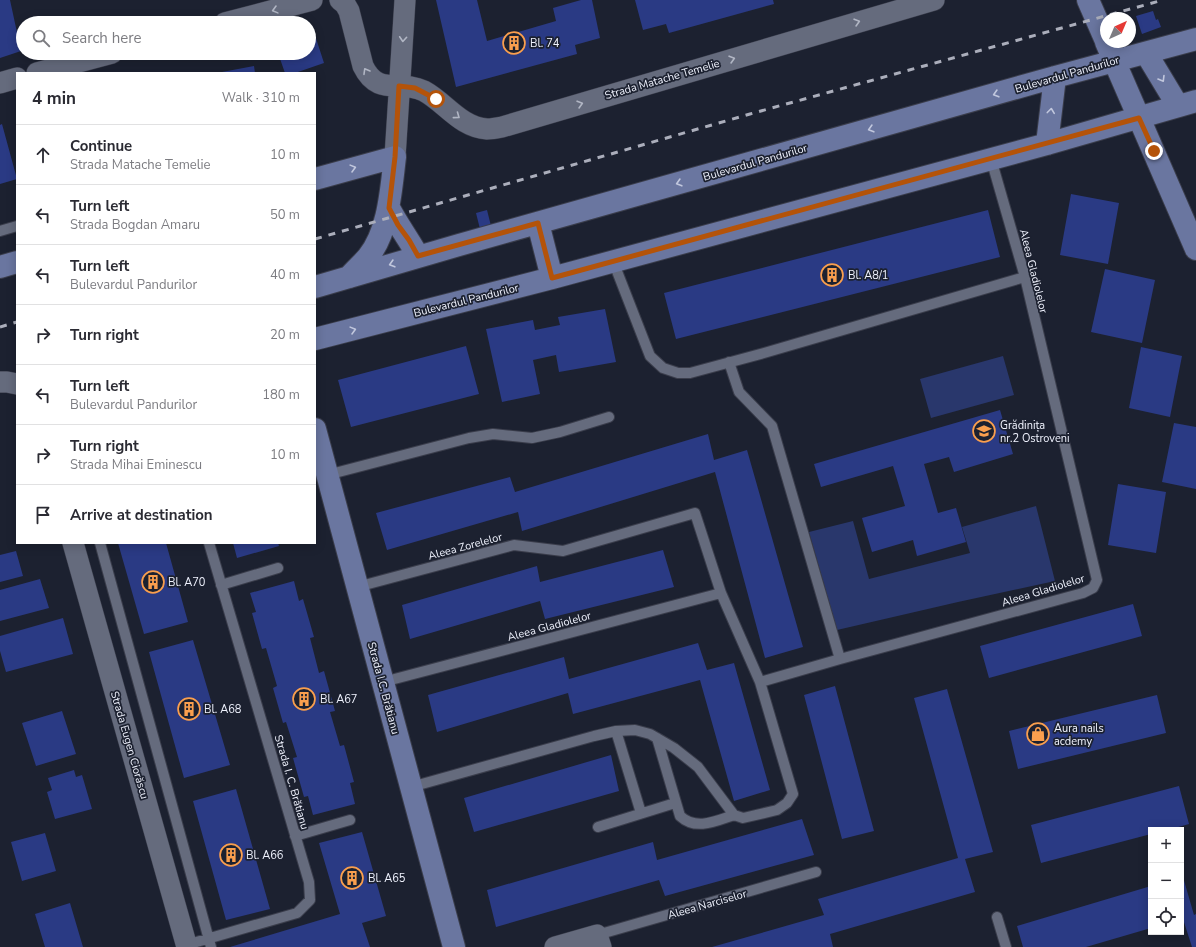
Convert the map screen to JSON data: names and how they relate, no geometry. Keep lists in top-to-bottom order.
{
  "streets": {
    "street": [
      "Bulevardul Pandurilor",
      "Strada Matache Temelie",
      "Strada I.C. Brătianu",
      "Strada Eugen Ciorăscu",
      "Aleea Narciselor"
    ],
    "lane": ["Aleea Gladiolelor", "Aleea Zorelelor", "Strada I. C. Brătianu"]
  },
  "crossings": [
    ["Bulevardul Pandurilor", "Aleea Gladiolelor"],
    ["Aleea Gladiolelor", "Aleea Zorelelor"],
    ["Aleea Gladiolelor", "Strada I.C. Brătianu"],
    ["Aleea Zorelelor", "Strada I.C. Brătianu"],
    ["Strada Eugen Ciorăscu", "Strada I. C. Brătianu"]
  ],
  "places": {
    "building": [
      "Bl. 74",
      "Bl. A8/1",
      "Bl. A70",
      "Bl. A67",
      "Bl. A68",
      "Bl. A66",
      "Bl. A65"
    ],
    "school or university": ["Grădinița nr.2 Ostroveni"],
    "shop": ["Aura nails acdemy"]
  },
  "north": "top right",
  "page": {
    "search": "Search here",
    "heading": ["4 min", "Walk · 310 m"],
    "list": [
      ["Continue", "Strada Matache Temelie", "10 m"],
      ["Turn left", "Strada Bogdan Amaru", "50 m"],
      ["Turn left", "Bulevardul Pandurilor", "40 m"],
      ["Turn right", "20 m"],
      ["Turn left", "Bulevardul Pandurilor", "180 m"],
      ["Turn right", "Strada Mihai Eminescu", "10 m"],
      "Arrive at destination"
    ],
    "map_buttons": ["+", "−"]
  }
}
